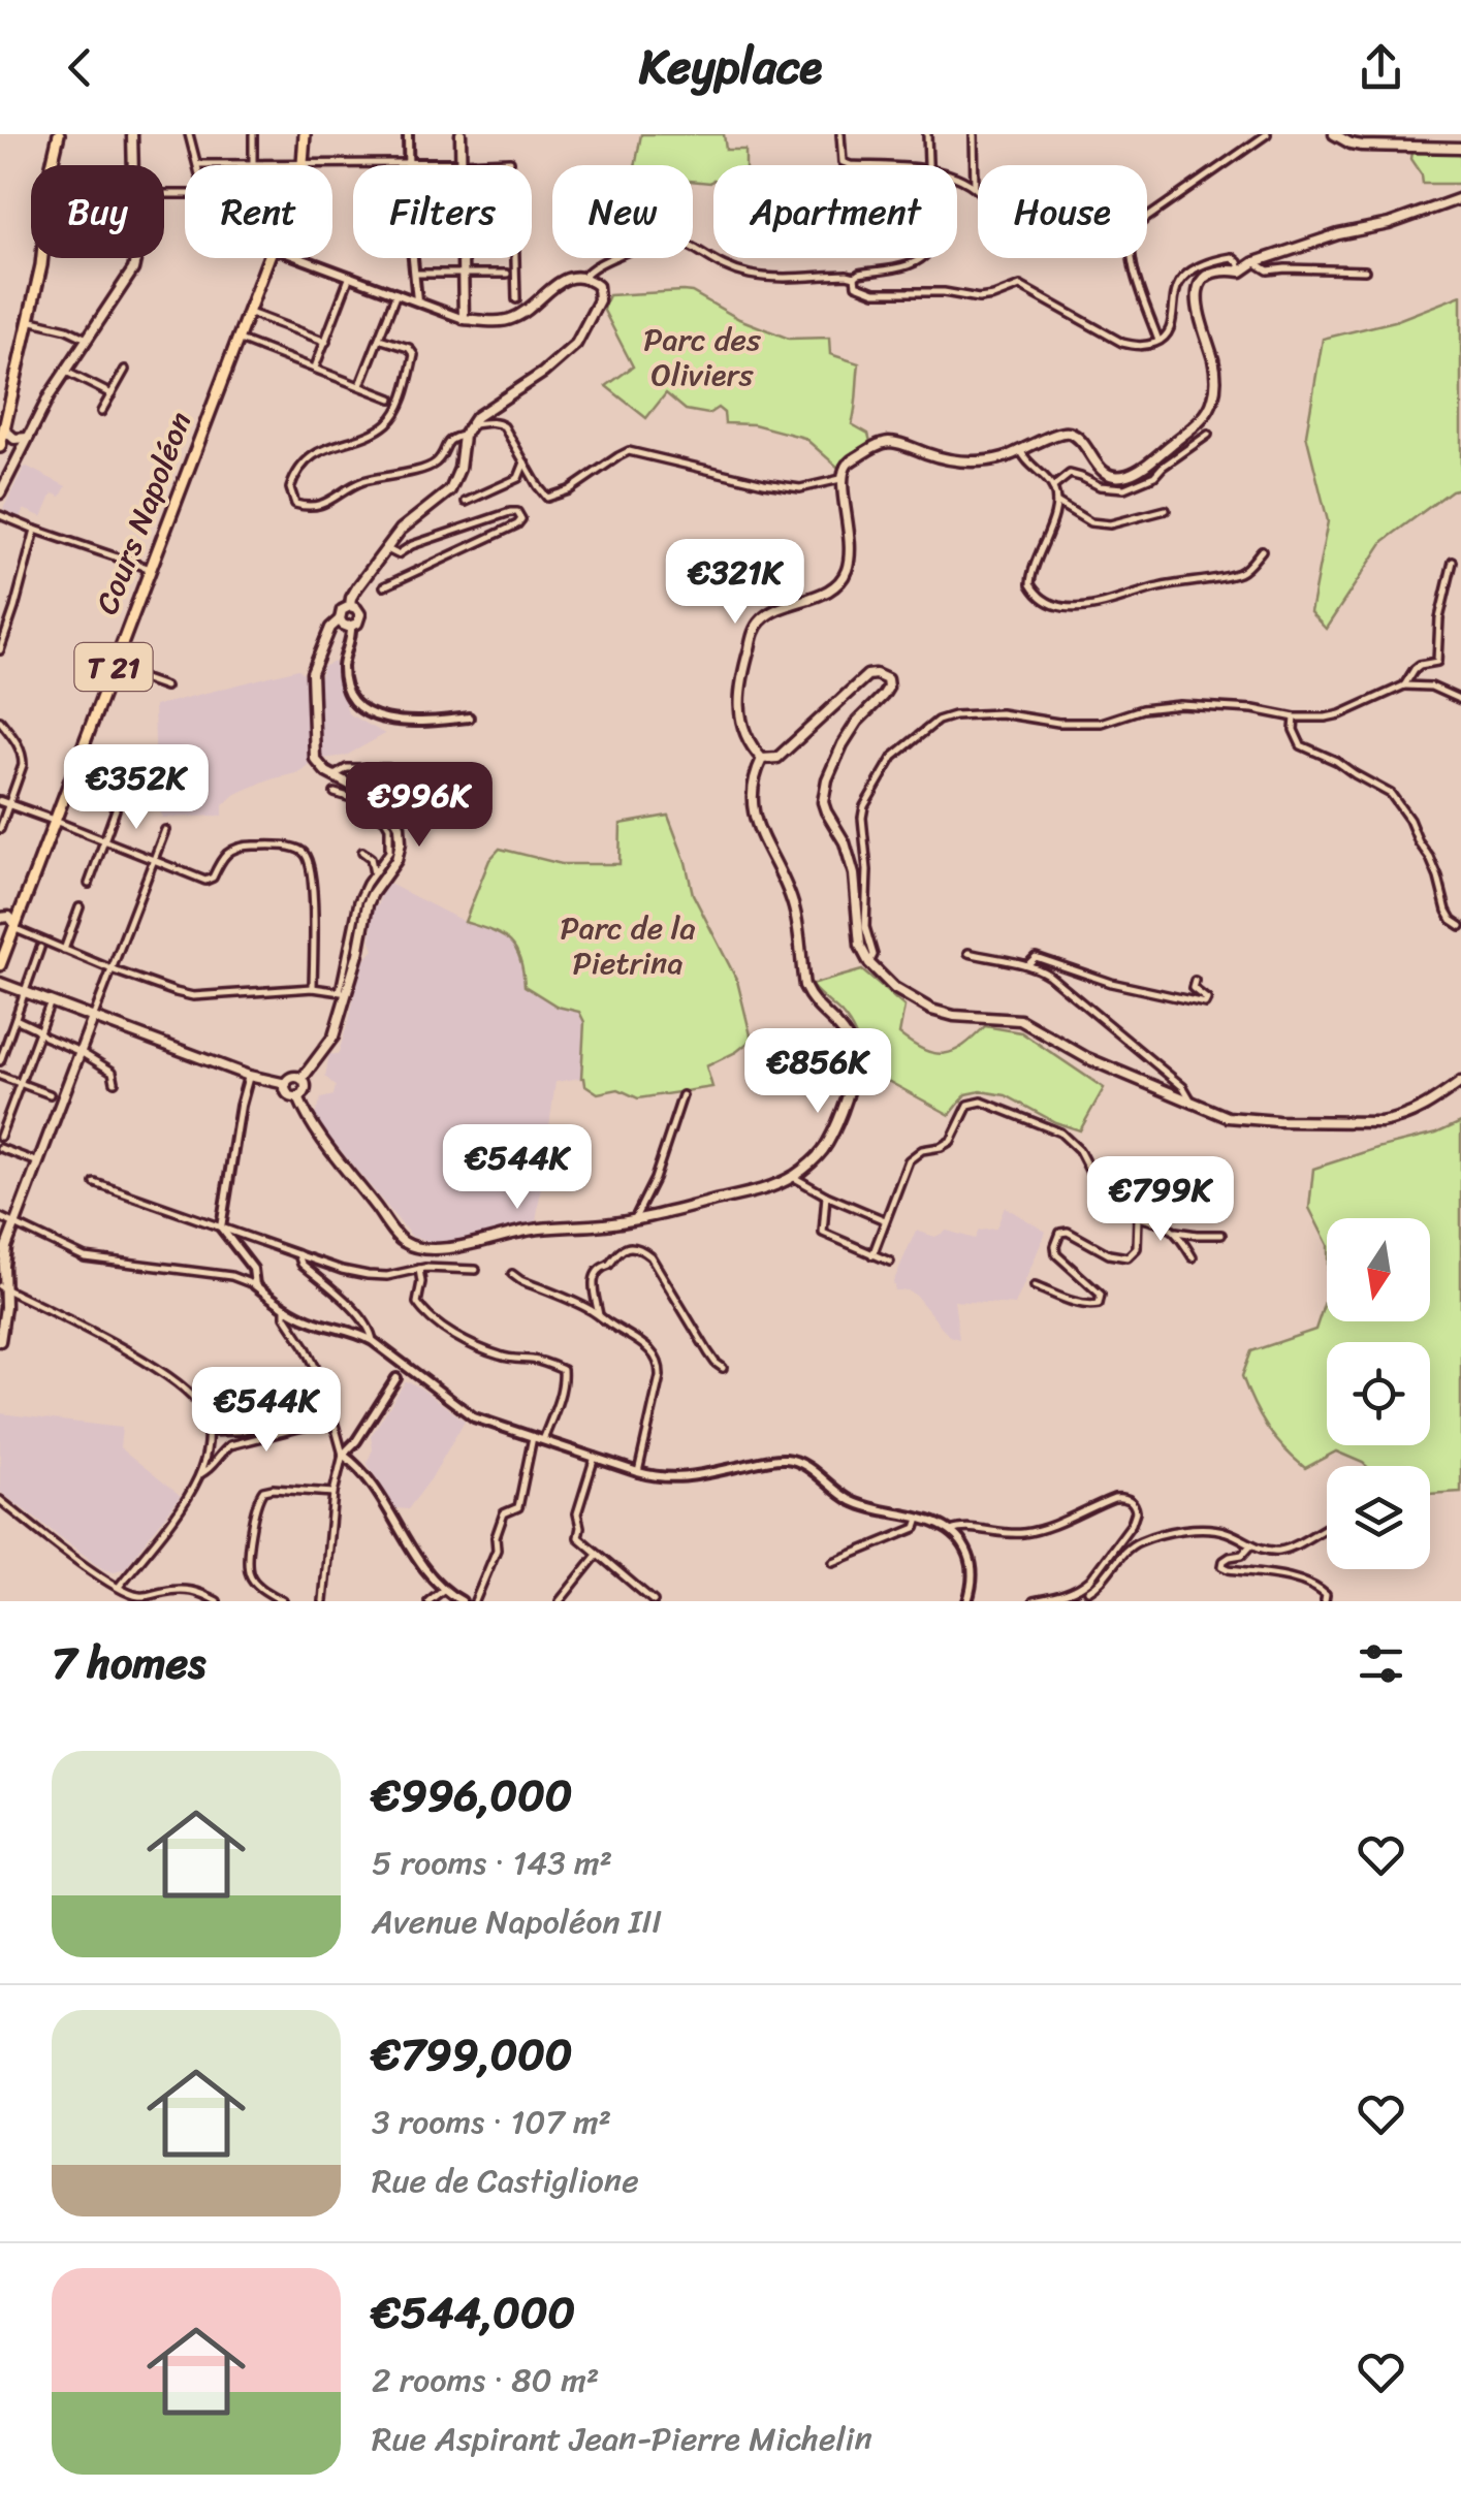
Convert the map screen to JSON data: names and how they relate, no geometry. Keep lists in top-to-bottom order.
{
  "streets": {
    "main road": ["Cours Napoléon", "T 21"]
  },
  "parks": ["Parc des Oliviers", "Parc de la Pietrina"],
  "north": "bottom",
  "page": {
    "header": "Keyplace",
    "chip": [
      "Buy",
      "Rent",
      "Filters",
      "New",
      "Apartment",
      "House"
    ],
    "price": [
      "€321K",
      "€352K",
      "€996K",
      "€856K",
      "€544K",
      "€799K",
      "€544K"
    ],
    "heading": "7 homes",
    "list": [
      {
        "name": "€996,000",
        "note": "5 rooms · 143 m² · Avenue Napoléon III"
      },
      {
        "name": "€799,000",
        "note": "3 rooms · 107 m² · Rue de Castiglione"
      },
      {
        "name": "€544,000",
        "note": "2 rooms · 80 m² · Rue Aspirant Jean-Pierre Michelin"
      }
    ]
  }
}
